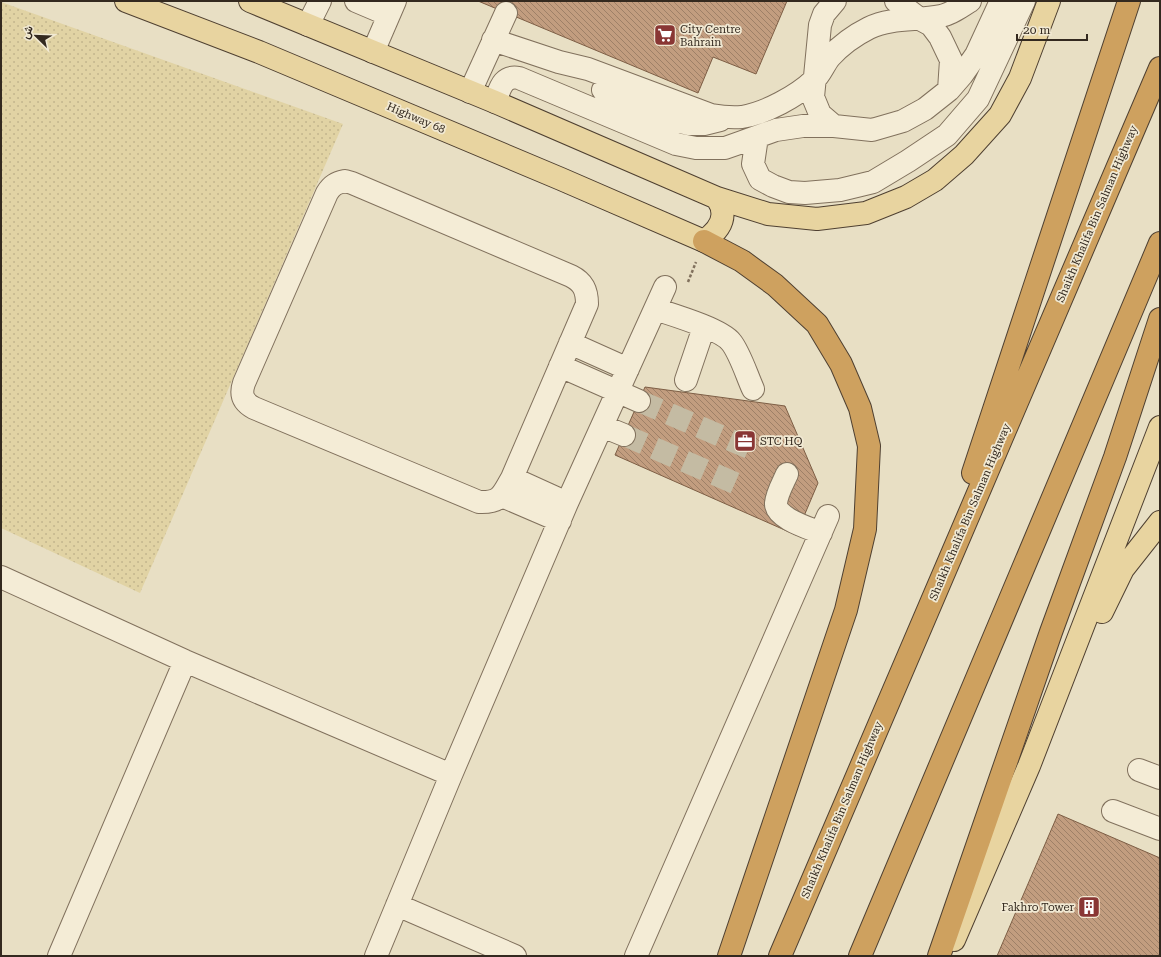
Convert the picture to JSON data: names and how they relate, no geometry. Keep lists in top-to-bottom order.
{
  "streets": {
    "highway": ["Shaikh Khalifa Bin Salman Highway"],
    "main road": ["Highway 68"]
  },
  "places": {
    "supermarket": ["City Centre Bahrain"],
    "office": ["STC HQ"],
    "building": ["Fakhro Tower"]
  },
  "scale_bar": "20 m",
  "north": "top left"
}
